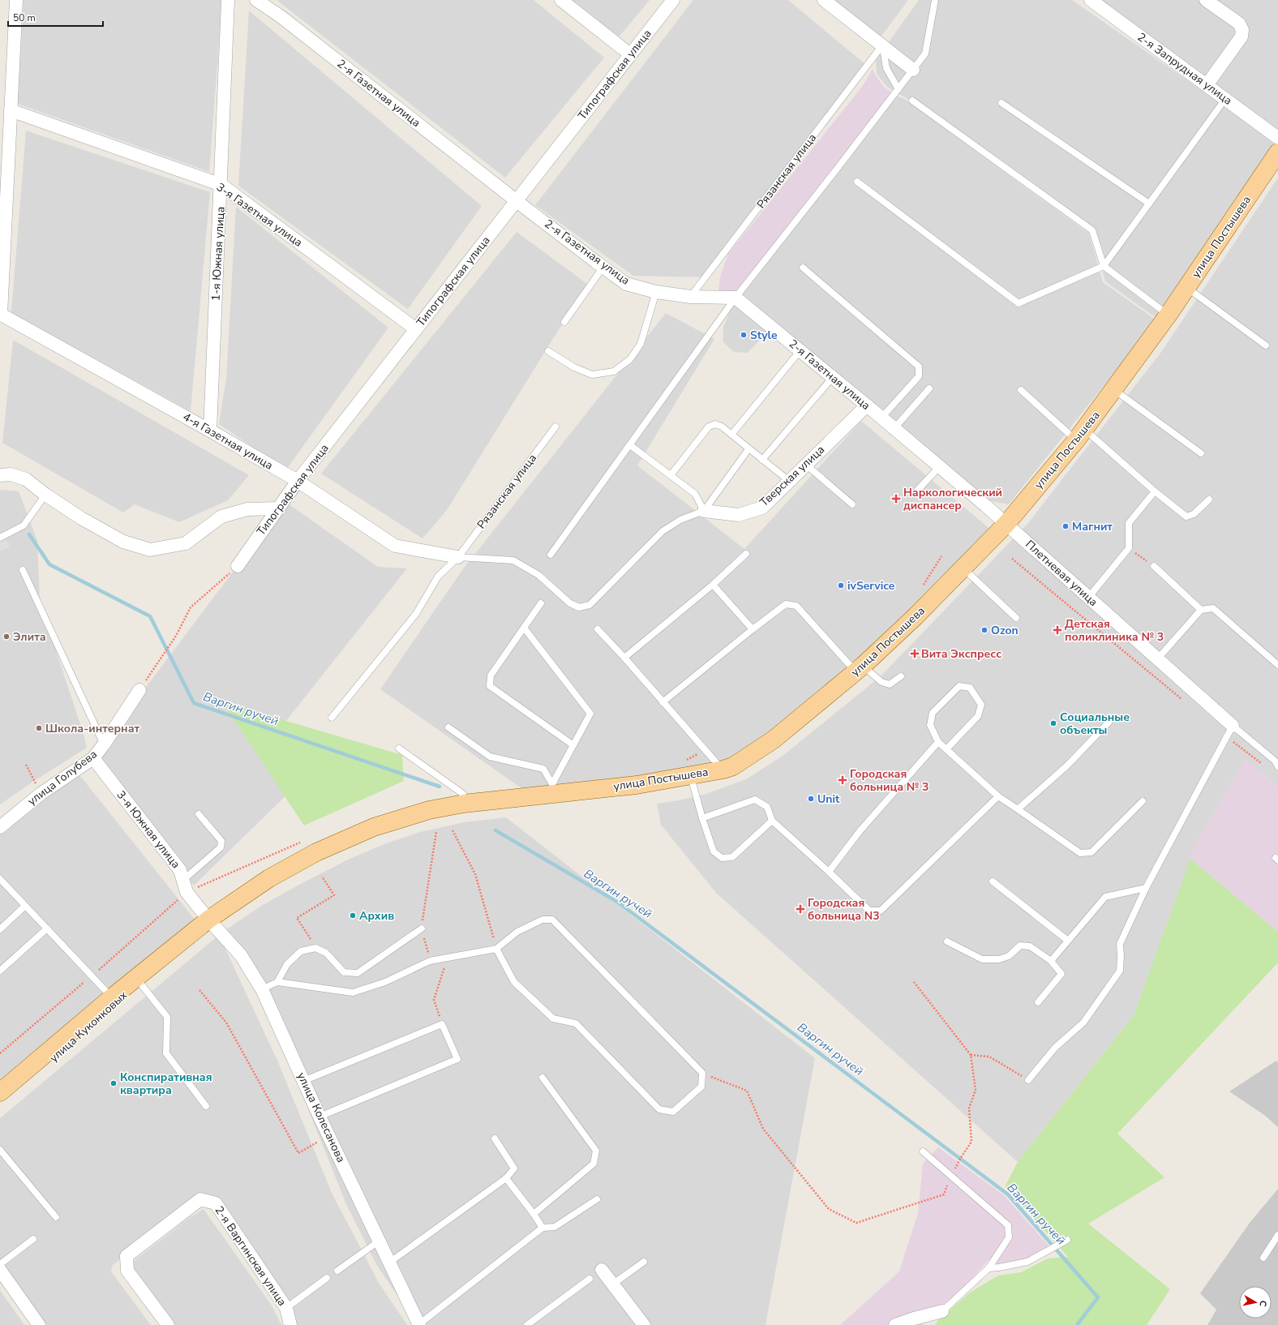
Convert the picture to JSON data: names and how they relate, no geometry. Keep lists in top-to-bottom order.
{
  "streets": {
    "main road": ["улица Постышева", "улица Куконковых"],
    "street": [
      "2-я Запрудная улица",
      "Типографская улица",
      "2-я Газетная улица",
      "3-я Газетная улица",
      "1-я Южная улица",
      "4-я Газетная улица",
      "Тверская улица",
      "Плетневая улица",
      "улица Голубева",
      "3-я Южная улица",
      "улица Колесанова",
      "2-я Варгинская улица"
    ],
    "lane": ["Рязанская улица"]
  },
  "crossings": [
    ["Типографская улица", "2-я Газетная улица"],
    ["Типографская улица", "3-я Газетная улица"],
    ["Типографская улица", "4-я Газетная улица"],
    ["2-я Газетная улица", "Рязанская улица"],
    ["2-я Газетная улица", "улица Постышева"],
    ["2-я Газетная улица", "Тверская улица"],
    ["2-я Газетная улица", "Плетневая улица"],
    ["Рязанская улица", "4-я Газетная улица"],
    ["3-я Газетная улица", "1-я Южная улица"],
    ["улица Постышева", "Плетневая улица"],
    ["улица Постышева", "улица Куконковых"],
    ["1-я Южная улица", "4-я Газетная улица"],
    ["улица Голубева", "3-я Южная улица"],
    ["3-я Южная улица", "улица Куконковых"],
    ["3-я Южная улица", "улица Колесанова"],
    ["улица Куконковых", "улица Колесанова"]
  ],
  "water": ["Варгин ручей"],
  "places": {
    "other": [
      "Style",
      "Магнит",
      "ivService",
      "Ozon",
      "Элита",
      "Социальные объекты",
      "Школа-интернат",
      "Unit",
      "Архив",
      "Конспиративная квартира"
    ],
    "health": [
      "Наркологический диспансер",
      "Детская поликлиника № 3",
      "Вита Экспресс",
      "Городская больница № 3",
      "Городская больница N3"
    ]
  },
  "scale_bar": "50 m",
  "north": "right"
}
